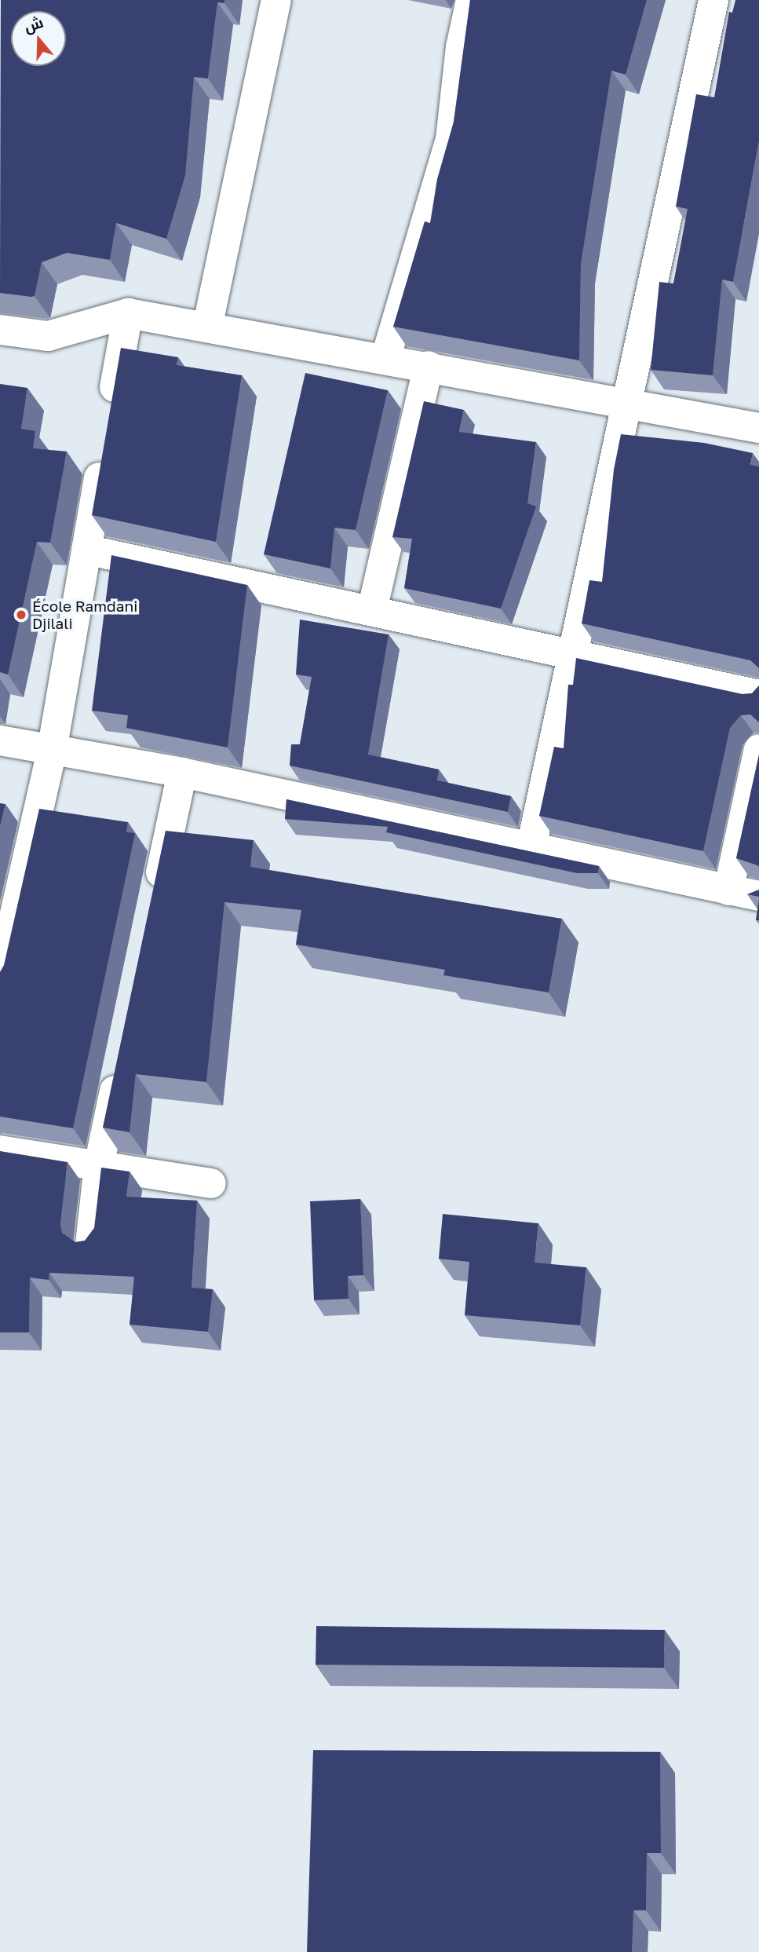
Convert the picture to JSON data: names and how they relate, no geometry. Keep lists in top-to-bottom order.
{
  "places": ["École Ramdani Djilali"],
  "north": "top"
}
